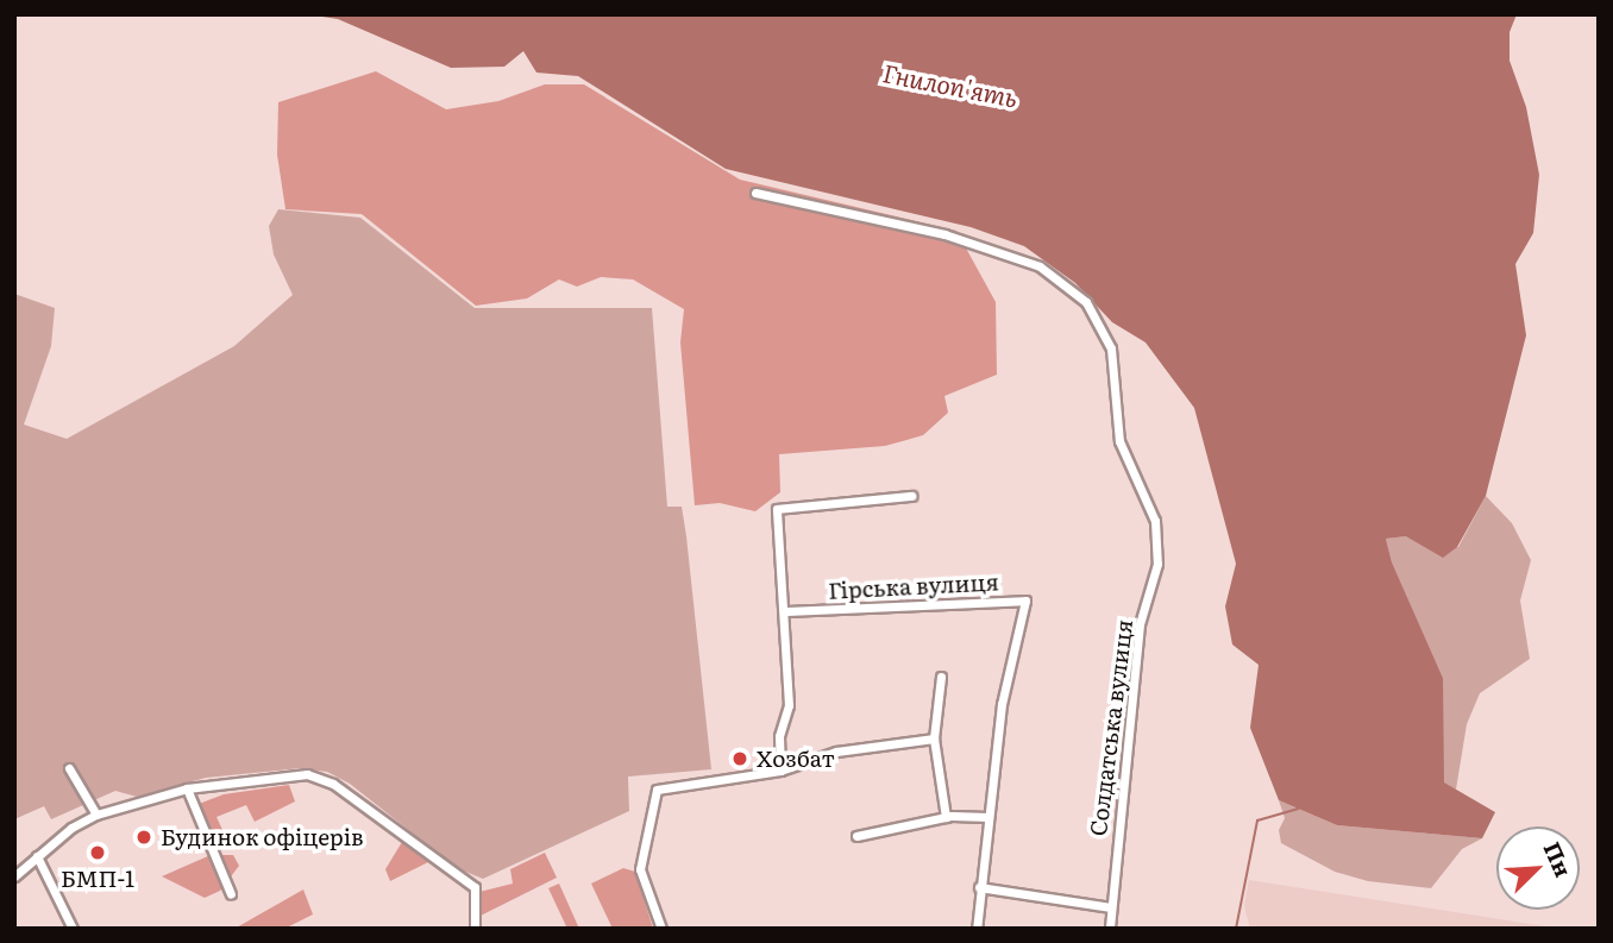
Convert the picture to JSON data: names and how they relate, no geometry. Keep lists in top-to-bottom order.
{
  "streets": {
    "street": ["Гірська вулиця", "Солдатська вулиця"]
  },
  "water": ["Гнилоп'ять"],
  "places": ["Хозбат", "Будинок офіцерів", "БМП-1"],
  "north": "top right"
}
